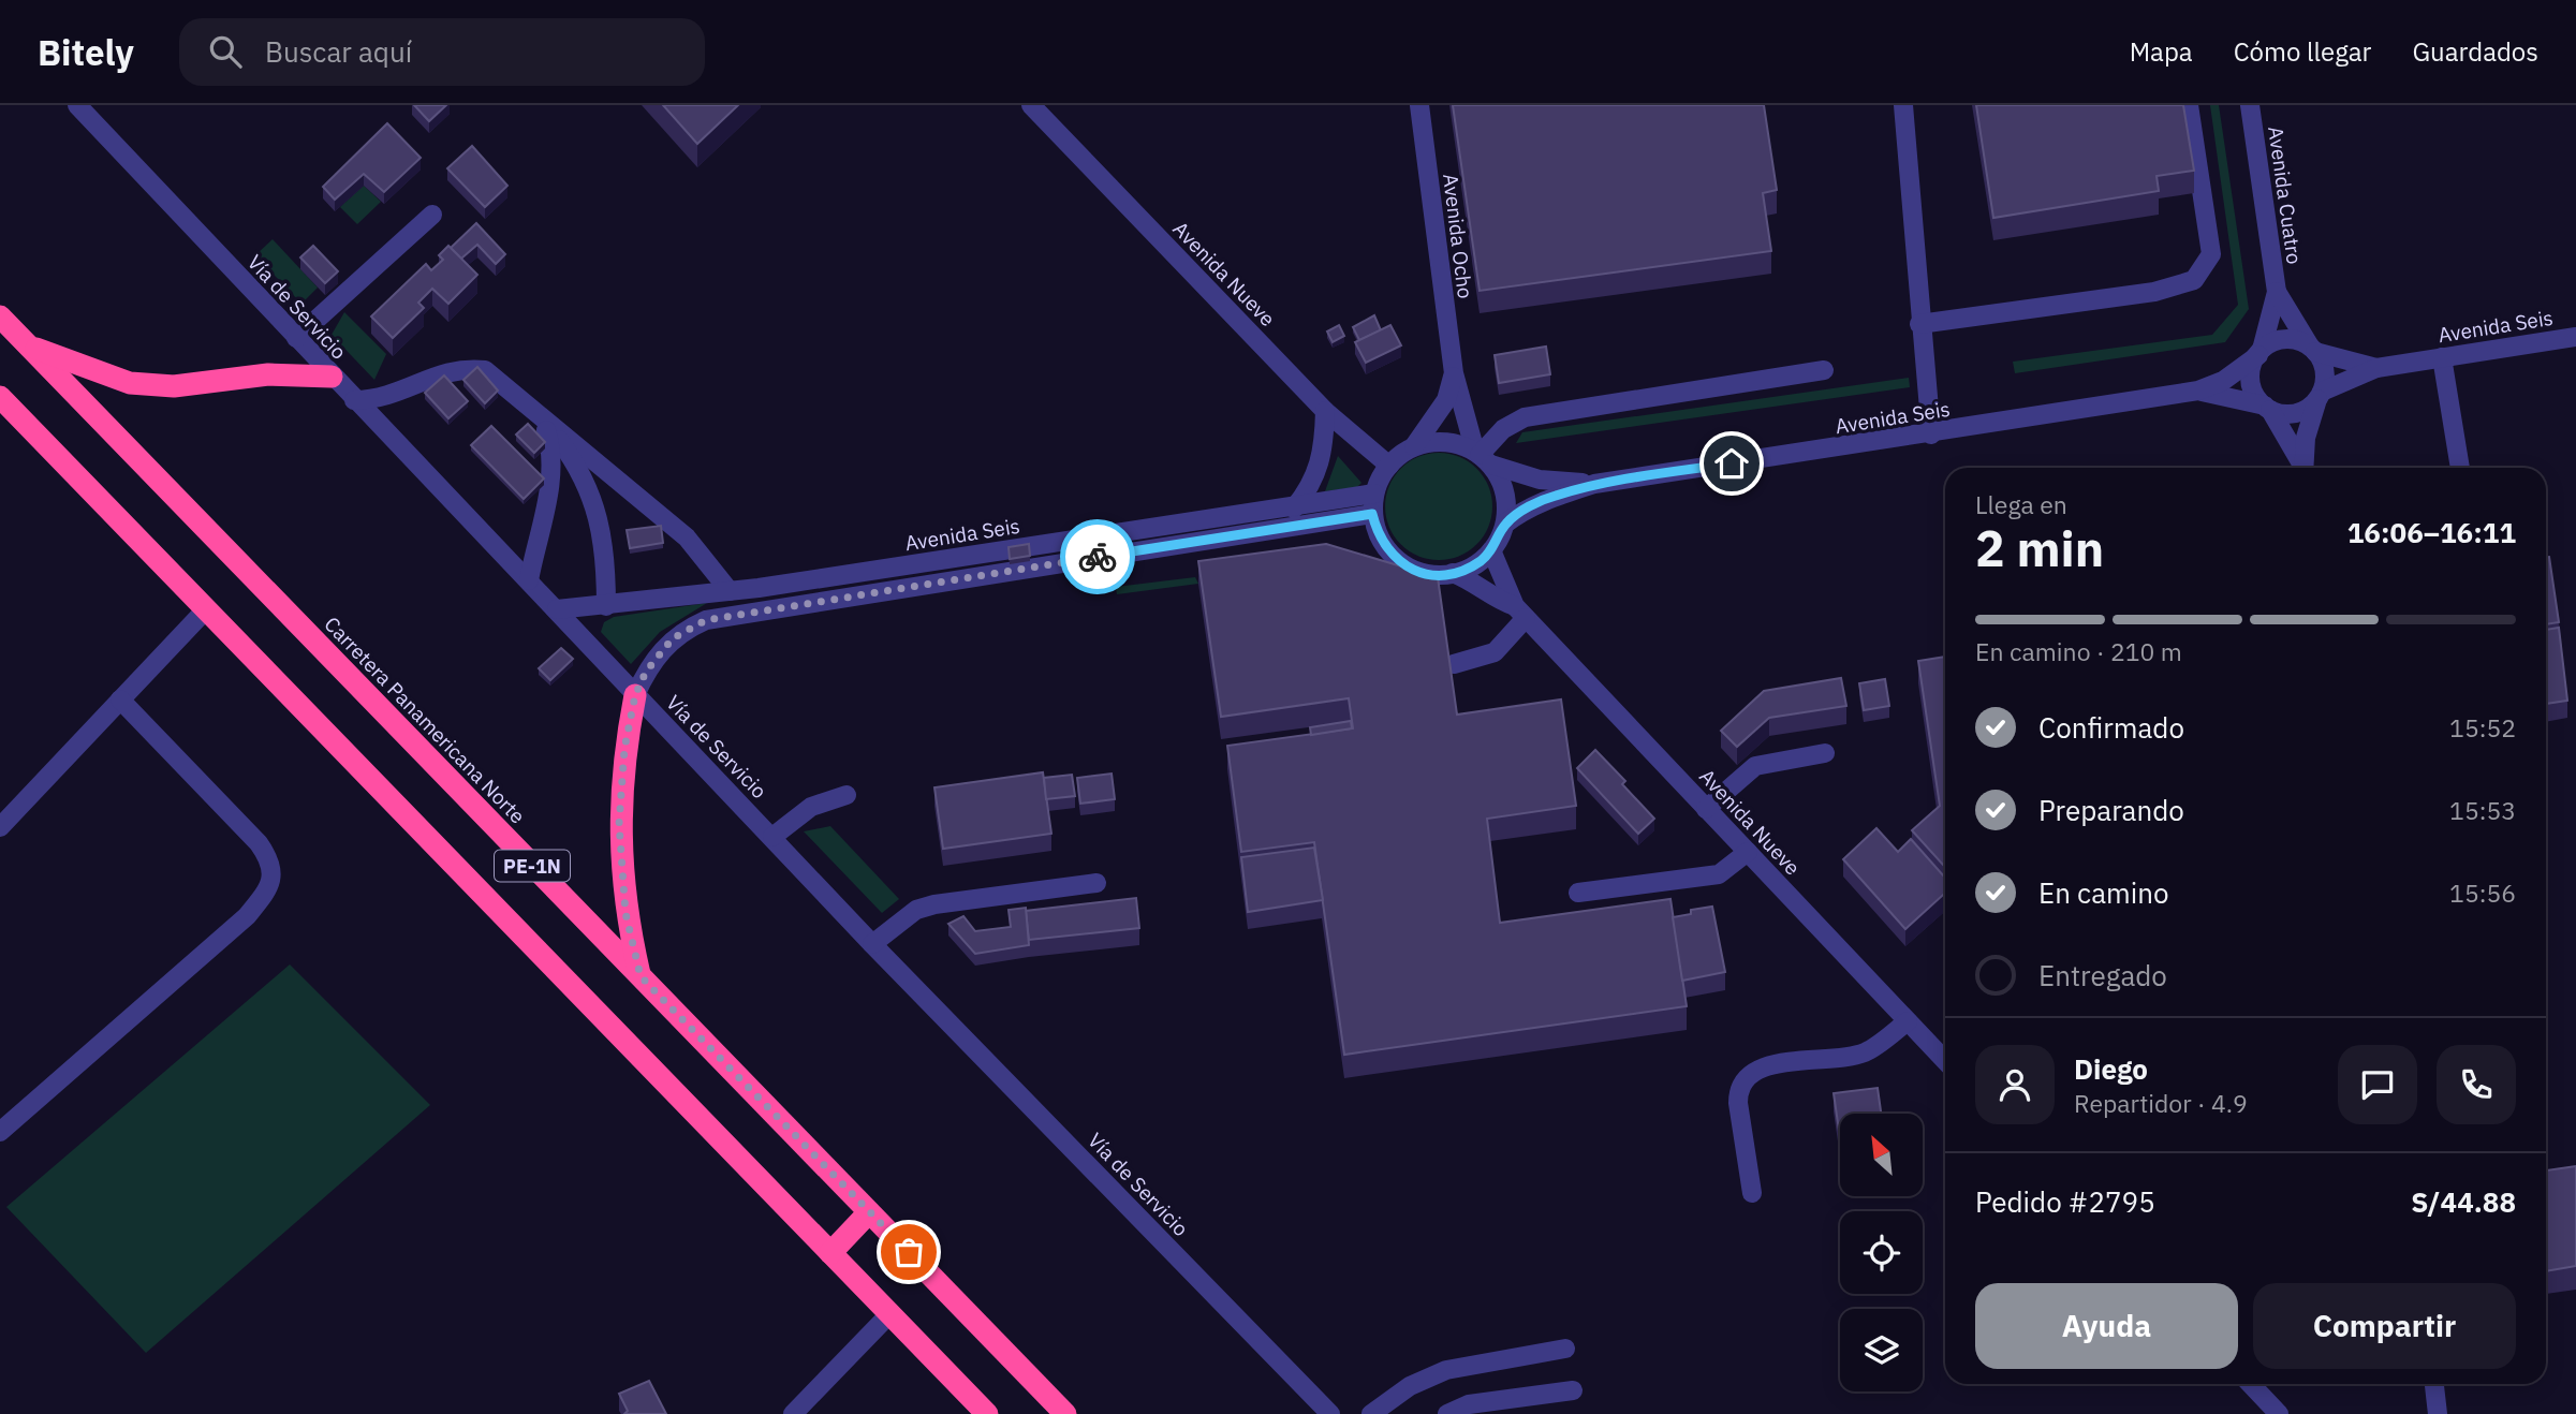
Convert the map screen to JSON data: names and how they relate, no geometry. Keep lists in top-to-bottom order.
{
  "streets": {
    "highway": ["Carretera Panamericana Norte", "PE-1N"],
    "street": [
      "Avenida Cuatro",
      "Avenida Ocho",
      "Avenida Nueve",
      "Vía de Servicio",
      "Avenida Seis"
    ]
  },
  "crossings": [
    ["Avenida Ocho", "Avenida Nueve"],
    ["Avenida Ocho", "Avenida Seis"],
    ["Avenida Nueve", "Avenida Seis"],
    ["Vía de Servicio", "Avenida Seis"]
  ],
  "north": "top left",
  "page": {
    "header": "Bitely",
    "search": "Buscar aquí",
    "nav": ["Mapa", "Cómo llegar", "Guardados"],
    "heading": ["2 min", "Llega en", "16:06–16:11"],
    "panel": [
      "Diego",
      "Repartidor · 4.9",
      "Pedido #2795",
      "S/44.88"
    ],
    "bar": "En camino · 210 m",
    "list": [
      ["Confirmado", "15:52"],
      ["Preparando", "15:53"],
      ["En camino", "15:56"],
      "Entregado"
    ],
    "buttons": ["Ayuda", "Compartir"]
  }
}
